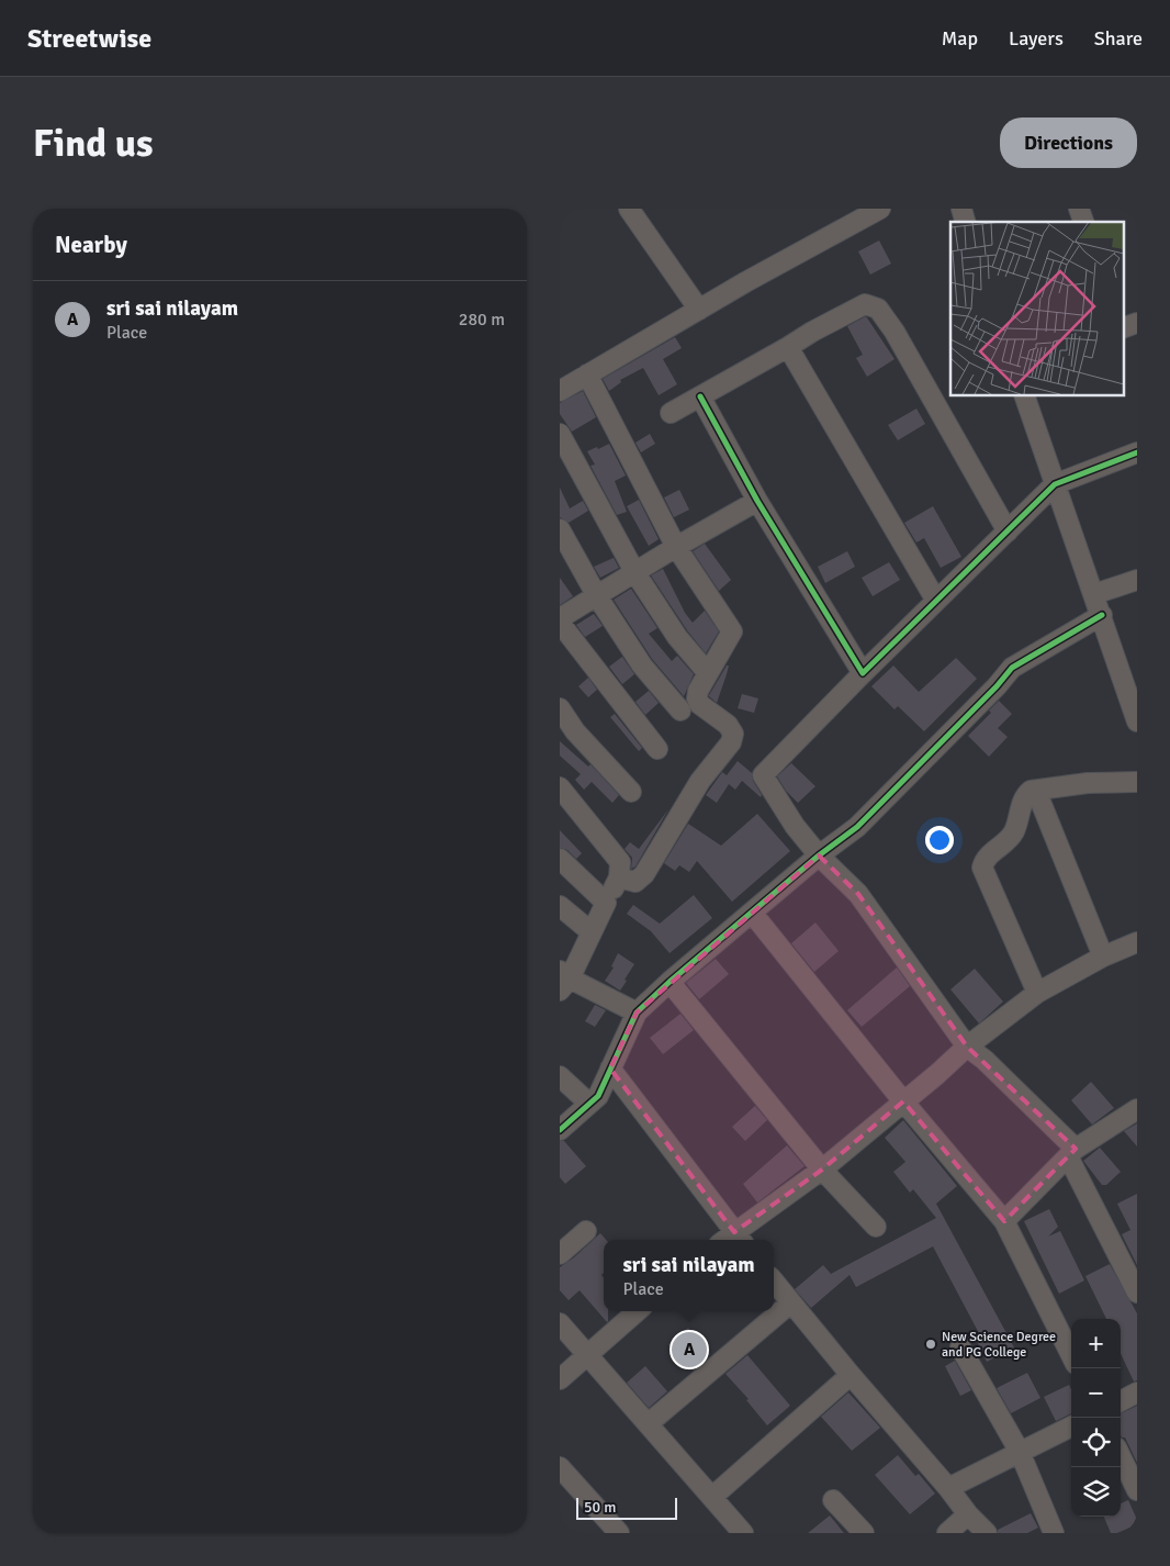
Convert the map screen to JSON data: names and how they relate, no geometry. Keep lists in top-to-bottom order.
{
  "places": ["New Science Degree and PG College"],
  "scale_bar": "50 m",
  "page": {
    "header": "Streetwise",
    "nav": ["Map", "Layers", "Share"],
    "buttons": "Directions",
    "title": "Find us",
    "heading": "Nearby",
    "list": [
      {
        "mark": "A",
        "name": "sri sai nilayam",
        "note": "Place",
        "value": "280 m"
      }
    ],
    "popup": ["sri sai nilayam", "Place"],
    "map_buttons": ["+", "−"],
    "pins": "A",
    "scale": "50 m"
  }
}
